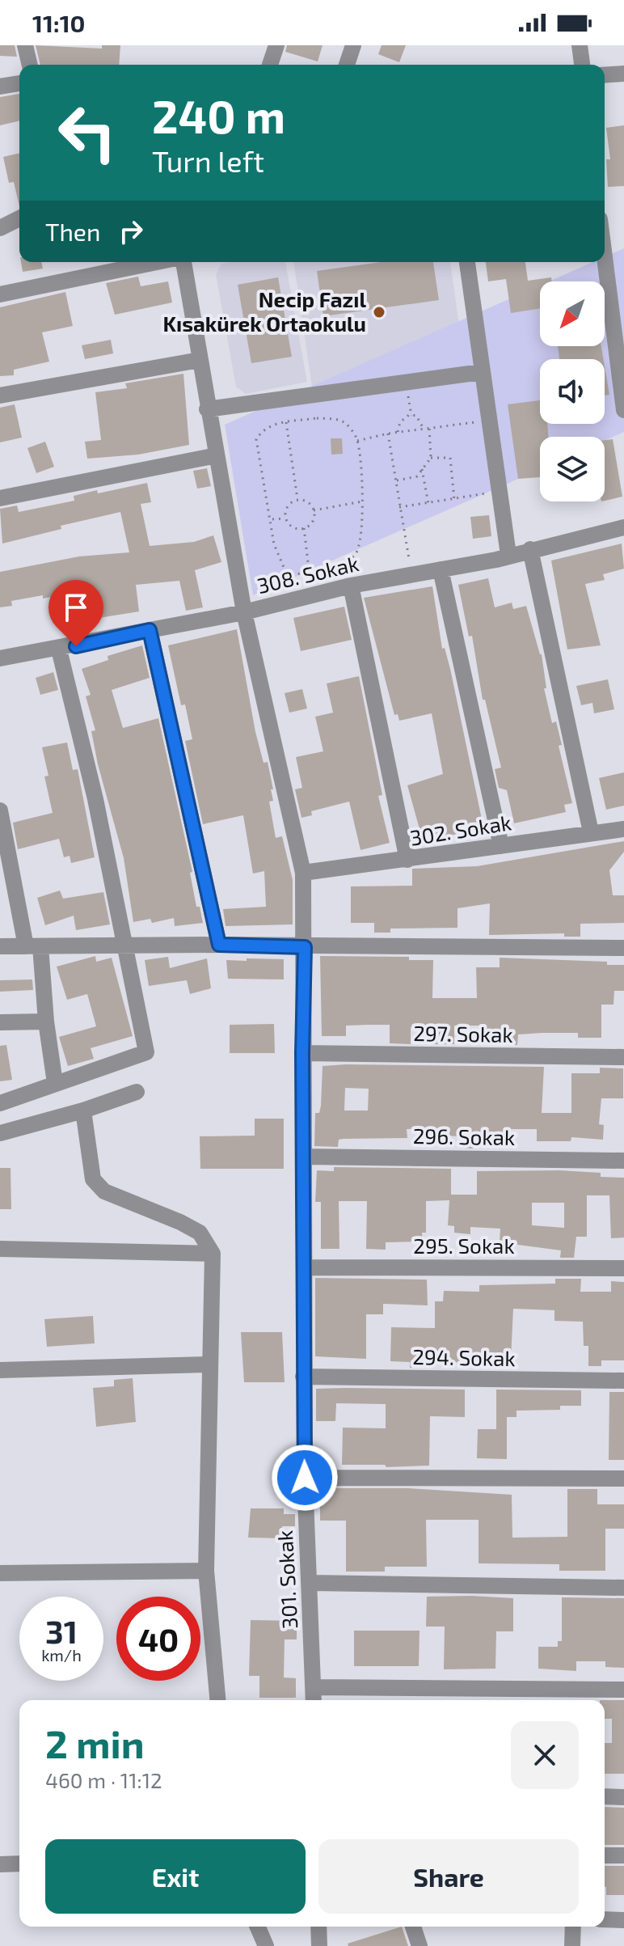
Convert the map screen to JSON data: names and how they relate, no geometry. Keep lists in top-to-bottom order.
{
  "streets": {
    "street": [
      "308. Sokak",
      "302. Sokak",
      "297. Sokak",
      "296. Sokak",
      "295. Sokak",
      "294. Sokak",
      "301. Sokak"
    ]
  },
  "crossings": [
    ["308. Sokak", "301. Sokak"],
    ["302. Sokak", "301. Sokak"],
    ["297. Sokak", "301. Sokak"],
    ["296. Sokak", "301. Sokak"],
    ["295. Sokak", "301. Sokak"],
    ["294. Sokak", "301. Sokak"]
  ],
  "places": ["Necip Fazıl Kısakürek Ortaokulu"],
  "north": "bottom left",
  "page": {
    "status": "11:10",
    "turn": ["240 m", "Turn left"],
    "then": "Then",
    "speed": "31 km/h",
    "limit": "40",
    "heading": ["2 min", "460 m · 11:12"],
    "buttons": ["Exit", "Share"]
  }
}
